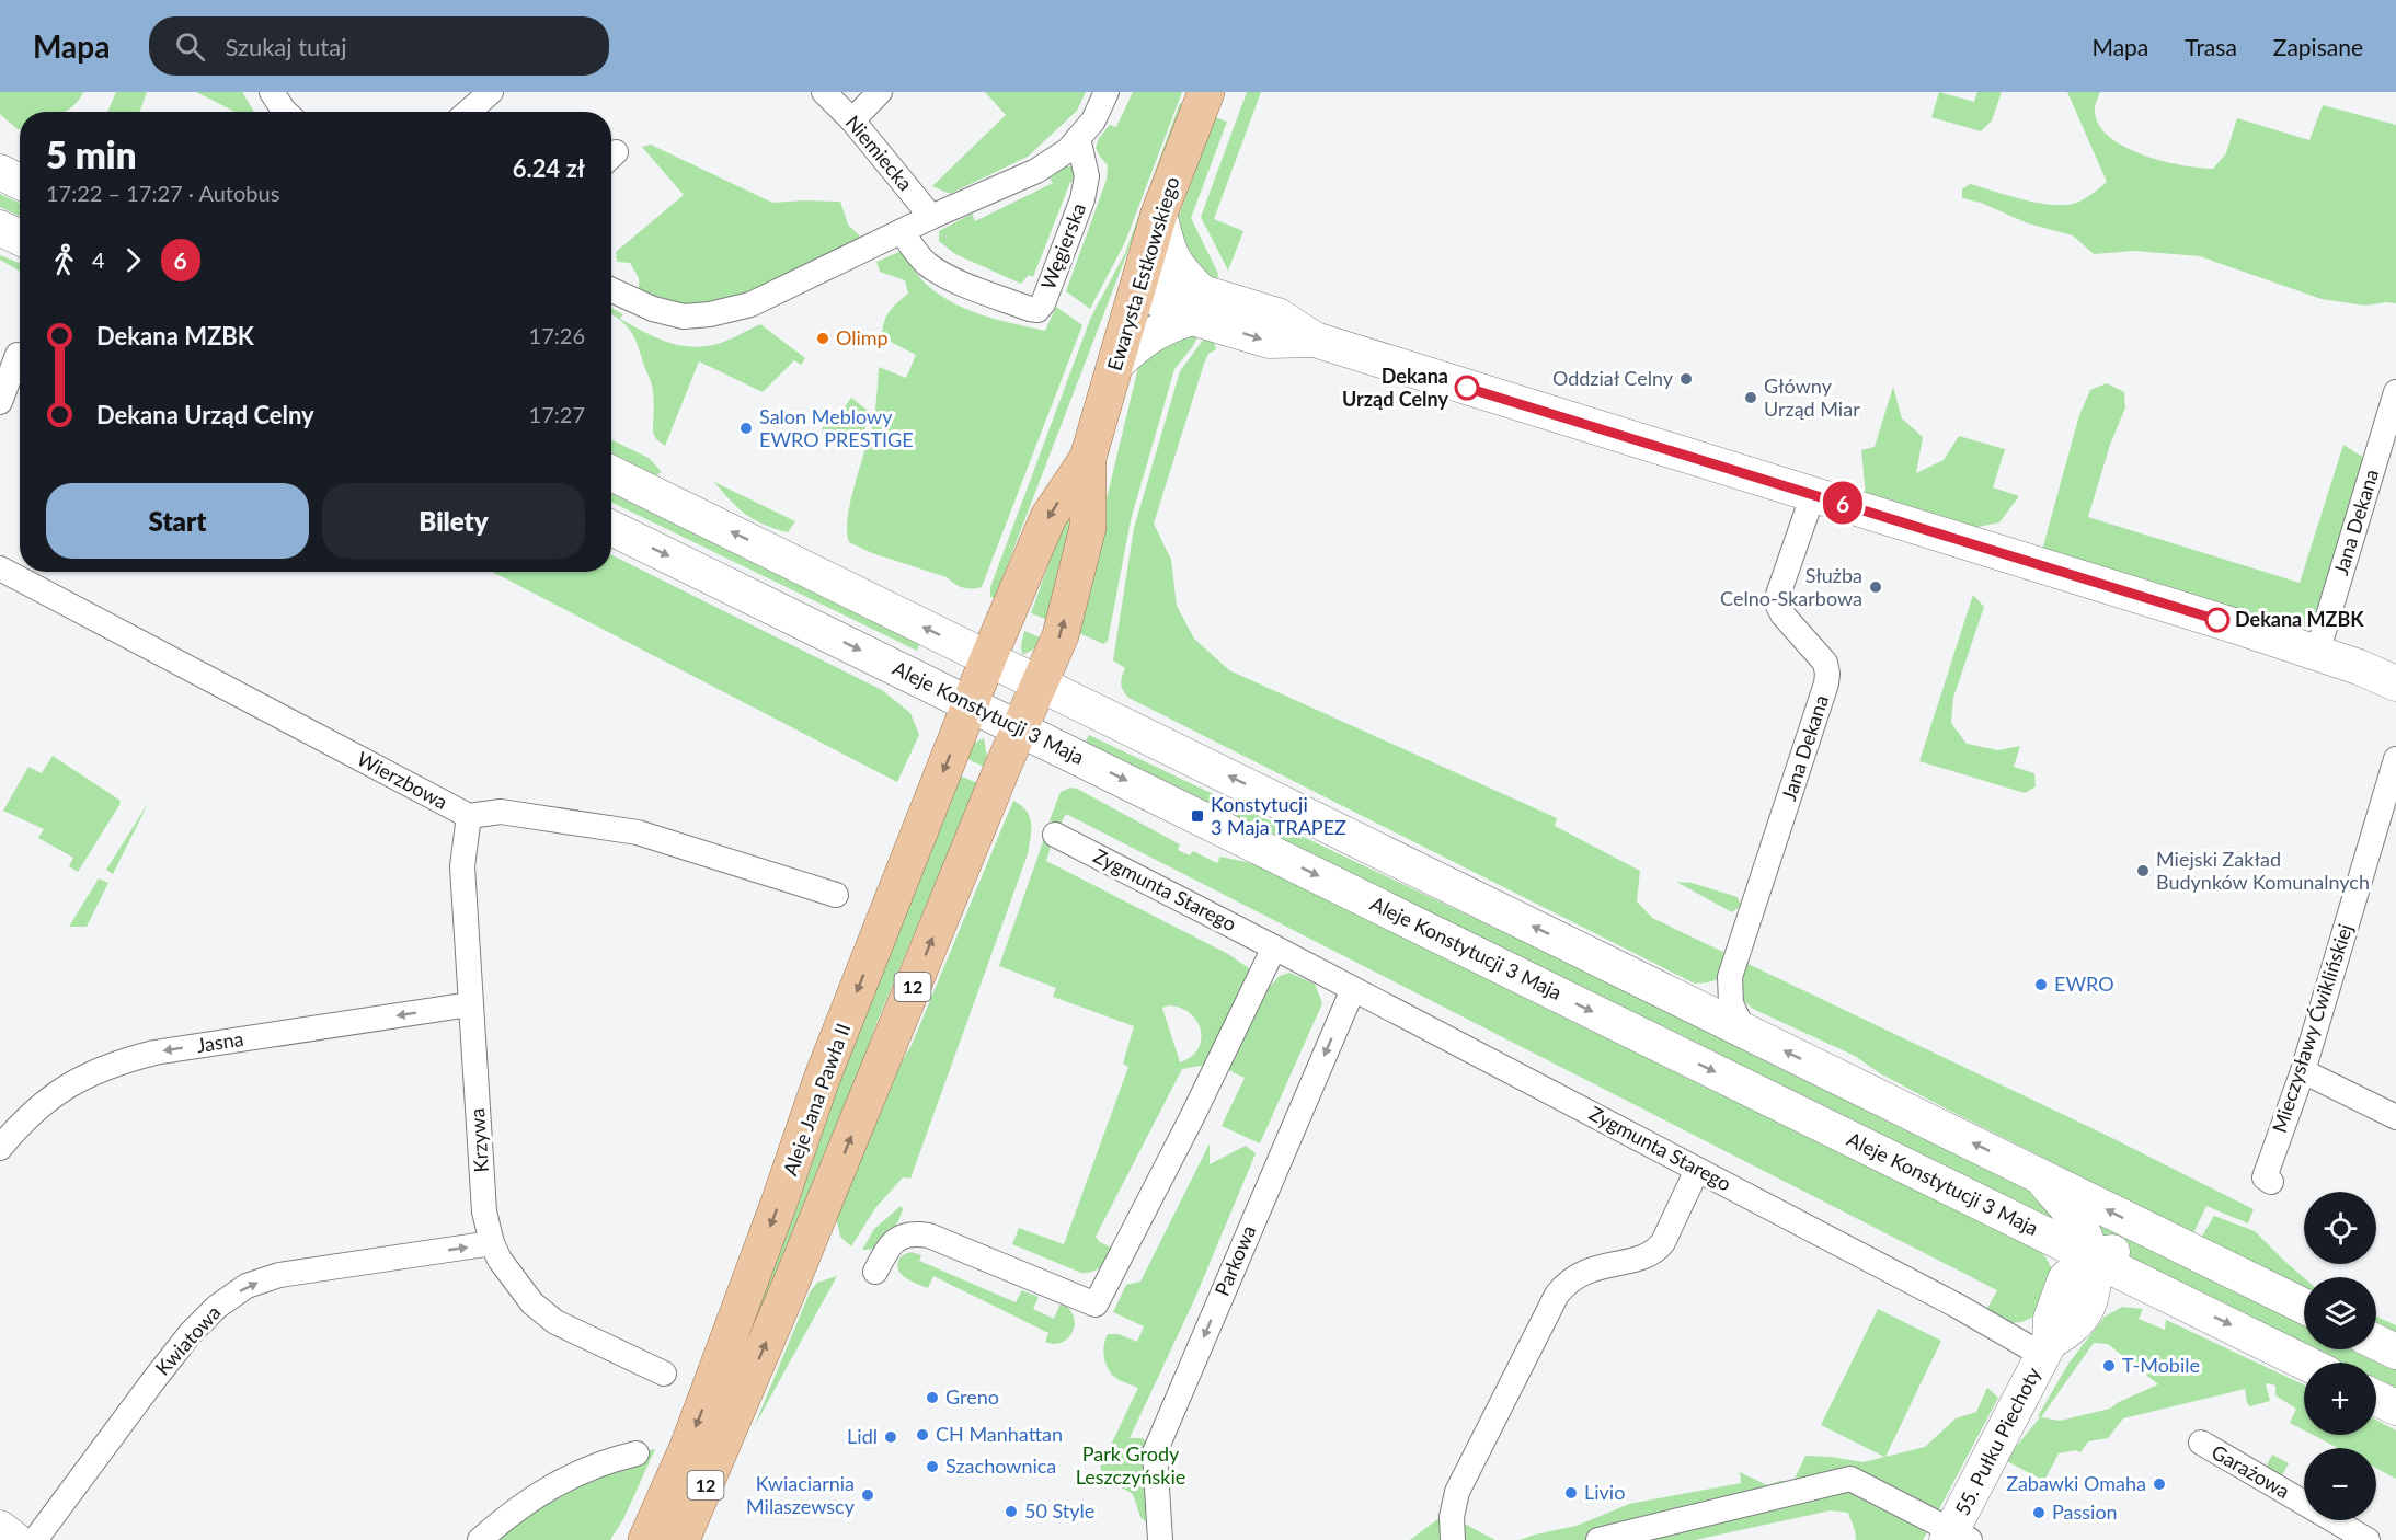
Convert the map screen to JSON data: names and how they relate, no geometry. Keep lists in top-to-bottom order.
{
  "streets": {
    "main road": [
      "Ewarysta Estkowskiego",
      "Aleje Konstytucji 3 Maja",
      "12",
      "Aleje Jana Pawła II",
      "55. Pułku Piechoty"
    ],
    "street": [
      "Niemiecka",
      "Węgierska",
      "Jana Dekana",
      "Wierzbowa",
      "Zygmunta Starego",
      "Mieczysławy Ćwiklińskiej",
      "Jasna",
      "Krzywa",
      "Parkowa",
      "Kwiatowa",
      "Garażowa"
    ]
  },
  "crossings": [
    ["Ewarysta Estkowskiego", "12"],
    ["Ewarysta Estkowskiego", "Aleje Jana Pawła II"],
    ["Aleje Konstytucji 3 Maja", "12"],
    ["Aleje Konstytucji 3 Maja", "Aleje Jana Pawła II"],
    ["Aleje Konstytucji 3 Maja", "55. Pułku Piechoty"],
    ["Wierzbowa", "Krzywa"],
    ["Zygmunta Starego", "Parkowa"],
    ["Zygmunta Starego", "55. Pułku Piechoty"],
    ["Jasna", "Krzywa"],
    ["Krzywa", "Kwiatowa"]
  ],
  "one_way": ["Jasna", "Parkowa", "Kwiatowa"],
  "parks": ["Park Grody Leszczyńskie"],
  "places": {
    "other": [
      "Olimp",
      "Oddział Celny",
      "Dekana Urząd Celny",
      "Główny Urząd Miar",
      "Salon Meblowy EWRO PRESTIGE",
      "Służba Celno-Skarbowa",
      "Dekana MZBK",
      "Miejski Zakład Budynków Komunalnych",
      "EWRO",
      "T-Mobile",
      "Greno",
      "CH Manhattan",
      "Lidl",
      "Szachownica",
      "Zabawki Omaha",
      "Livio",
      "Kwiaciarnia Milaszewscy",
      "50 Style",
      "Passion"
    ],
    "transit": ["Konstytucji 3 Maja TRAPEZ"]
  },
  "lines": ["bus line 6"],
  "page": {
    "header": "Mapa",
    "search": "Szukaj tutaj",
    "nav": ["Mapa", "Trasa", "Zapisane"],
    "on_map": "6",
    "heading": ["5 min", "17:22 – 17:27 · Autobus", "6.24 zł"],
    "legs": ["4", "6"],
    "list": [
      {
        "name": "Dekana MZBK",
        "value": "17:26"
      },
      {
        "name": "Dekana Urząd Celny",
        "value": "17:27"
      }
    ],
    "buttons": ["Start", "Bilety"],
    "map_buttons": ["+", "−"]
  }
}
